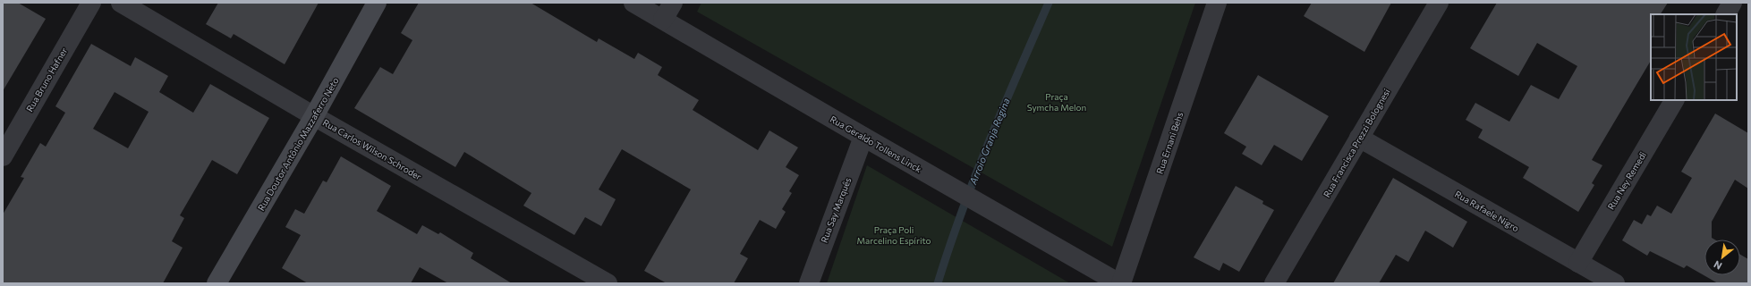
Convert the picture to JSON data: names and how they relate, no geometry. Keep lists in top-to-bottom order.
{
  "streets": {
    "street": [
      "Rua Bruno Hafner",
      "Rua Ernani Behs",
      "Rua Francisca Prezzi Bolognesi",
      "Rua Doutor Antônio Mazzaferro Neto",
      "Rua Geraldo Tollens Linck",
      "Rua Carlos Wilson Schroder",
      "Rua Ney Remedi",
      "Rua Say Marquês",
      "Rua Rafaele Nigro"
    ]
  },
  "crossings": [
    ["Rua Ernani Behs", "Rua Geraldo Tollens Linck"],
    ["Rua Francisca Prezzi Bolognesi", "Rua Rafaele Nigro"],
    ["Rua Doutor Antônio Mazzaferro Neto", "Rua Carlos Wilson Schroder"],
    ["Rua Geraldo Tollens Linck", "Rua Say Marquês"],
    ["Rua Ney Remedi", "Rua Rafaele Nigro"]
  ],
  "water": ["Arroio Granja Regina"],
  "parks": ["Praça Symcha Melon", "Praça Poli Marcelino Espírito"],
  "north": "bottom left"
}
